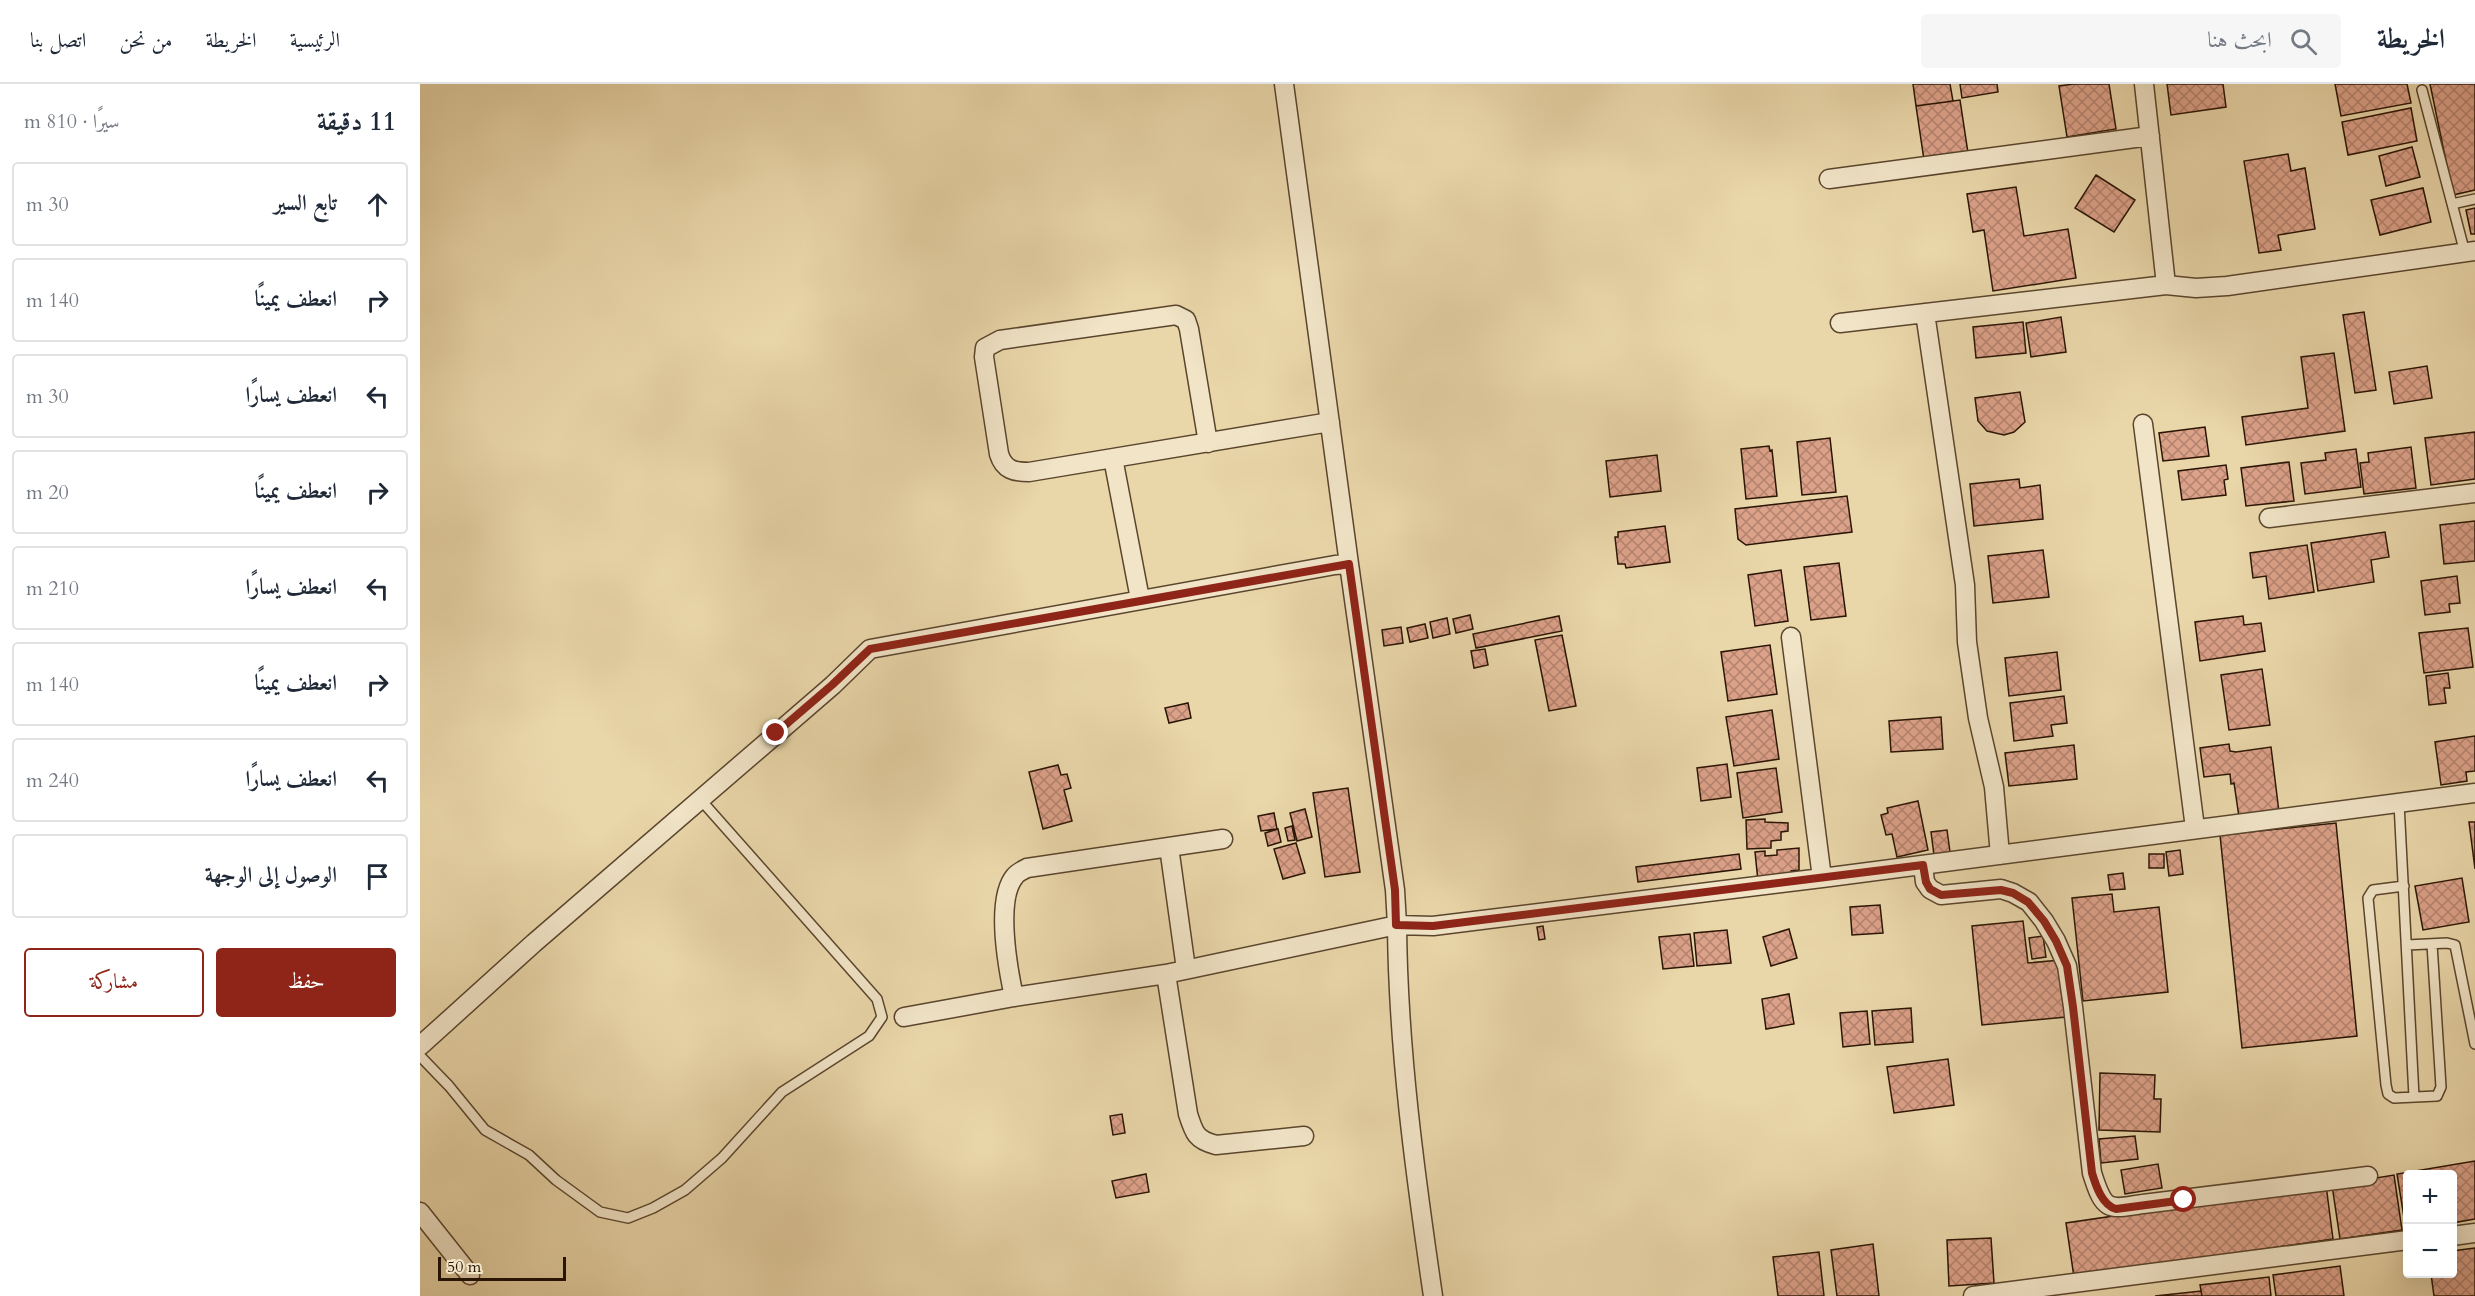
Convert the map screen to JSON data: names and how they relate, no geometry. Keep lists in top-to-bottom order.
{
  "scale_bar": "50 m",
  "page": {
    "header": "الخريطة",
    "search": "ابحث هنا",
    "nav": [
      "الرئيسية",
      "الخريطة",
      "من نحن",
      "اتصل بنا"
    ],
    "heading": ["11 دقيقة", "سيرًا · 810 m"],
    "list": [
      ["تابع السير", "30 m"],
      ["انعطف يمينًا", "140 m"],
      ["انعطف يسارًا", "30 m"],
      ["انعطف يمينًا", "20 m"],
      ["انعطف يسارًا", "210 m"],
      ["انعطف يمينًا", "140 m"],
      ["انعطف يسارًا", "240 m"],
      "الوصول إلى الوجهة"
    ],
    "buttons": ["حفظ", "مشاركة"],
    "map_buttons": ["+", "−"],
    "scale": "50 m"
  }
}
